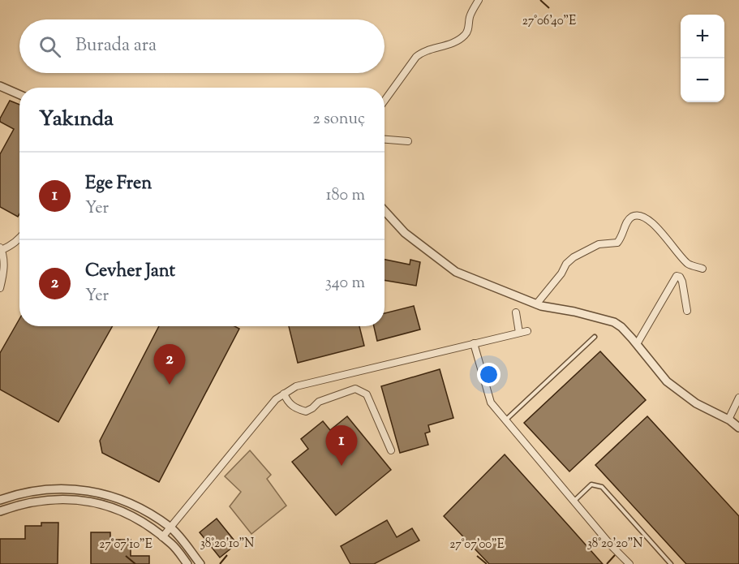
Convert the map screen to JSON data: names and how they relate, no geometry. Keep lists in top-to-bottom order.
{
  "page": {
    "map_buttons": ["+", "−"],
    "search": "Burada ara",
    "heading": ["Yakında", "2 sonuç"],
    "list": [
      {
        "mark": "1",
        "name": "Ege Fren",
        "note": "Yer",
        "value": "180 m"
      },
      {
        "mark": "2",
        "name": "Cevher Jant",
        "note": "Yer",
        "value": "340 m"
      }
    ],
    "pins": ["2", "1"]
  },
  "coordinates": [
    "27°06'40\"E",
    "38°20'10\"N",
    "38°20'20\"N",
    "27°07'10\"E",
    "27°07'00\"E"
  ]
}
